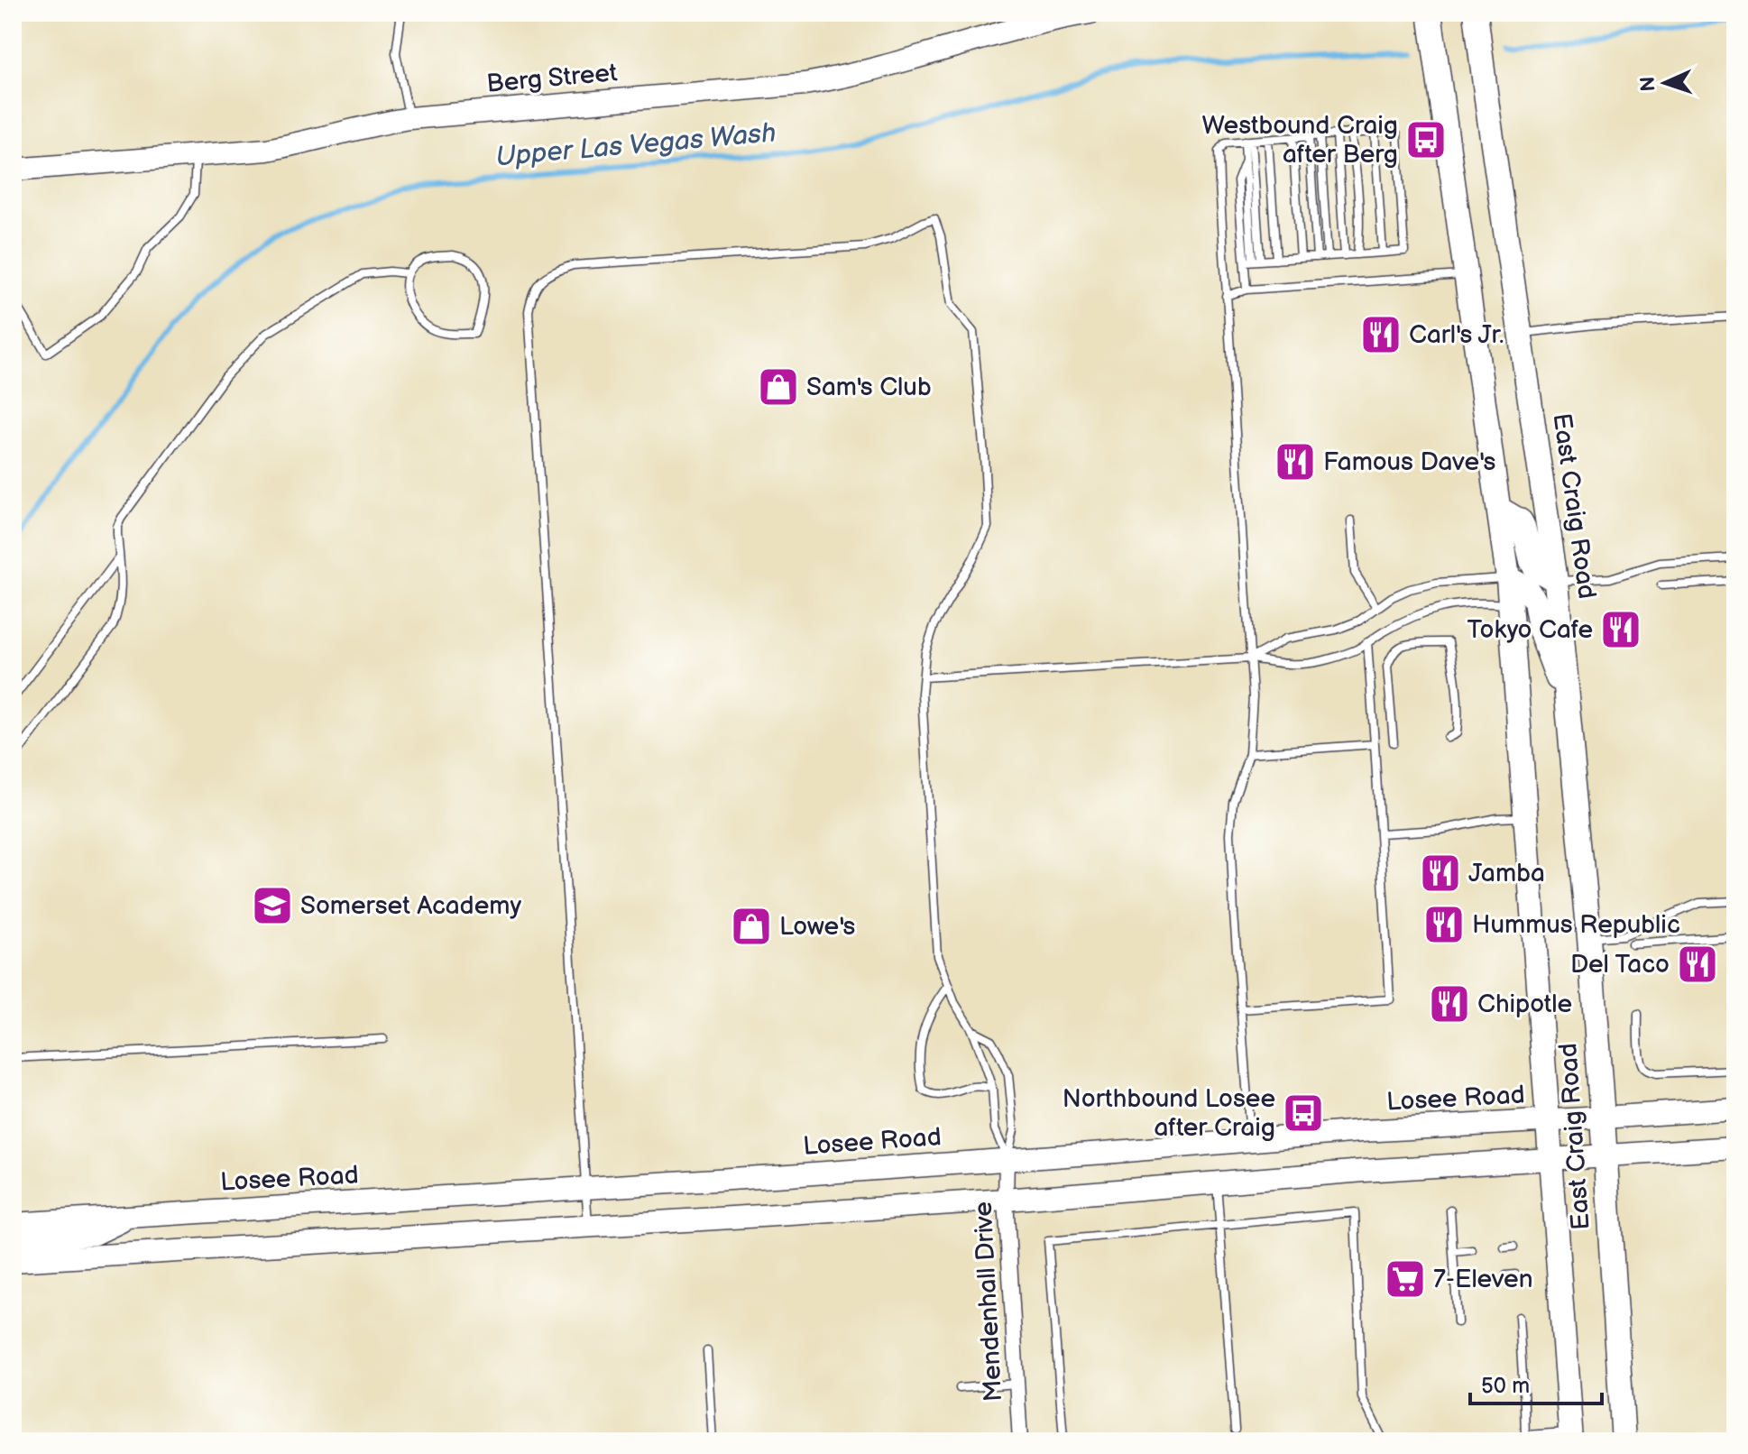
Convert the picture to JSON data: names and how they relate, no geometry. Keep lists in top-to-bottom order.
{
  "streets": {
    "main road": ["Berg Street", "East Craig Road", "Losee Road"],
    "street": ["Mendenhall Drive"]
  },
  "crossings": [
    ["East Craig Road", "Losee Road"],
    ["Losee Road", "Mendenhall Drive"]
  ],
  "water": ["Upper Las Vegas Wash"],
  "places": {
    "bus stop": ["Westbound Craig after Berg", "Northbound Losee after Craig"],
    "restaurant": [
      "Carl's Jr.",
      "Famous Dave's",
      "Tokyo Cafe",
      "Jamba",
      "Hummus Republic",
      "Del Taco",
      "Chipotle"
    ],
    "shop": ["Sam's Club", "Lowe's"],
    "school or university": ["Somerset Academy"],
    "supermarket": ["7-Eleven"]
  },
  "scale_bar": "50 m",
  "north": "left"
}
